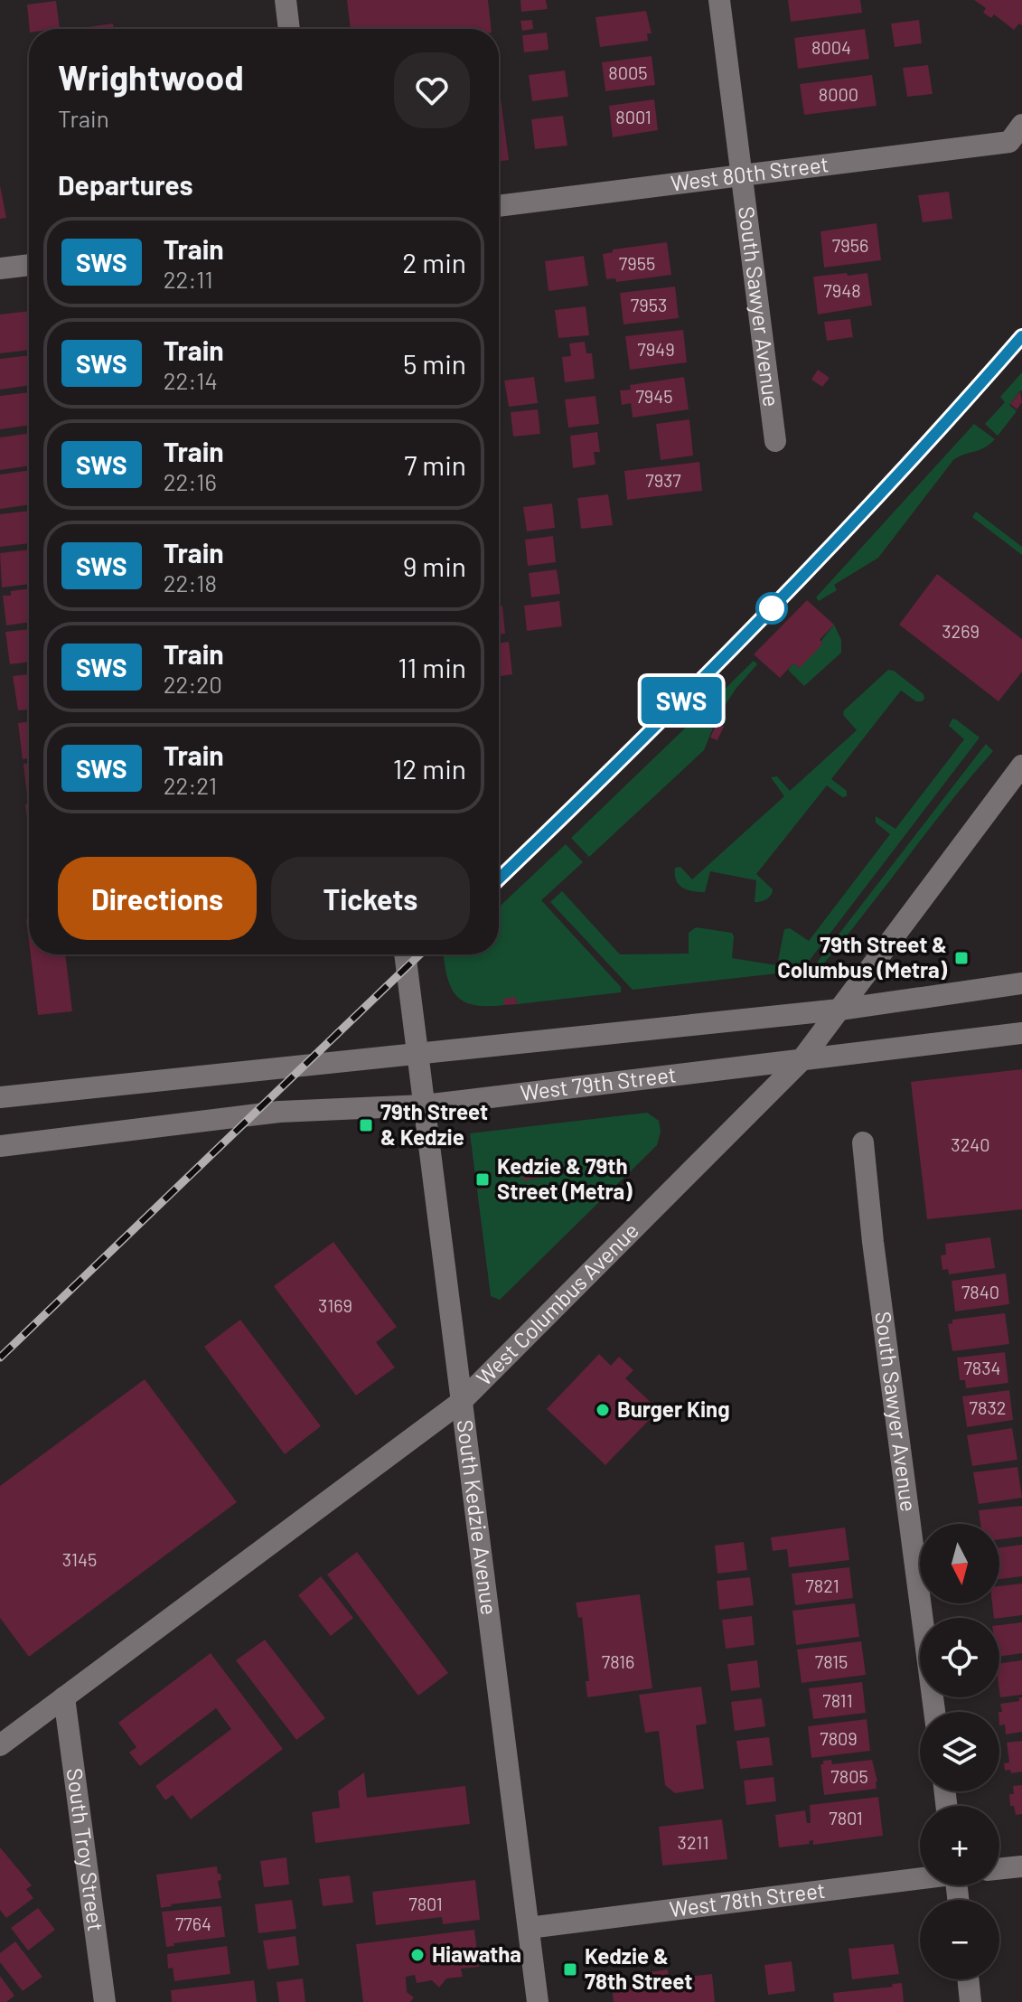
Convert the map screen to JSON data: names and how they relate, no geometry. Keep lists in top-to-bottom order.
{
  "streets": {
    "main road": [
      "West 80th Street",
      "South Sawyer Avenue",
      "West 79th Street",
      "West Columbus Avenue",
      "South Kedzie Avenue",
      "South Troy Street",
      "West 78th Street"
    ]
  },
  "crossings": [
    ["West 80th Street", "South Sawyer Avenue"],
    ["West 79th Street", "West Columbus Avenue"],
    ["West 79th Street", "South Kedzie Avenue"],
    ["West Columbus Avenue", "South Kedzie Avenue"],
    ["West Columbus Avenue", "South Troy Street"],
    ["South Kedzie Avenue", "West 78th Street"]
  ],
  "places": {
    "transit": [
      "79th Street & Columbus (Metra)",
      "79th Street & Kedzie",
      "Kedzie & 79th Street (Metra)",
      "Kedzie & 78th Street"
    ],
    "other": ["Burger King", "Hiawatha"]
  },
  "house_numbers": [
    "8004",
    "8005",
    "8000",
    "8001",
    "7956",
    "7955",
    "7948",
    "7953",
    "7949",
    "7945",
    "7937",
    "3269",
    "3240",
    "7840",
    "3169",
    "7834",
    "7832",
    "3145",
    "7821",
    "7816",
    "7815",
    "7811",
    "7809",
    "7805",
    "7801",
    "3211",
    "7801",
    "7764"
  ],
  "north": "bottom",
  "page": {
    "on_map": "SWS",
    "heading": [
      ["Wrightwood", "Train"],
      "Departures"
    ],
    "list": [
      {
        "mark": "SWS",
        "name": "Train",
        "note": "22:11",
        "value": "2 min"
      },
      {
        "mark": "SWS",
        "name": "Train",
        "note": "22:14",
        "value": "5 min"
      },
      {
        "mark": "SWS",
        "name": "Train",
        "note": "22:16",
        "value": "7 min"
      },
      {
        "mark": "SWS",
        "name": "Train",
        "note": "22:18",
        "value": "9 min"
      },
      {
        "mark": "SWS",
        "name": "Train",
        "note": "22:20",
        "value": "11 min"
      },
      {
        "mark": "SWS",
        "name": "Train",
        "note": "22:21",
        "value": "12 min"
      }
    ],
    "buttons": ["Directions", "Tickets"],
    "map_buttons": ["+", "−"]
  }
}
